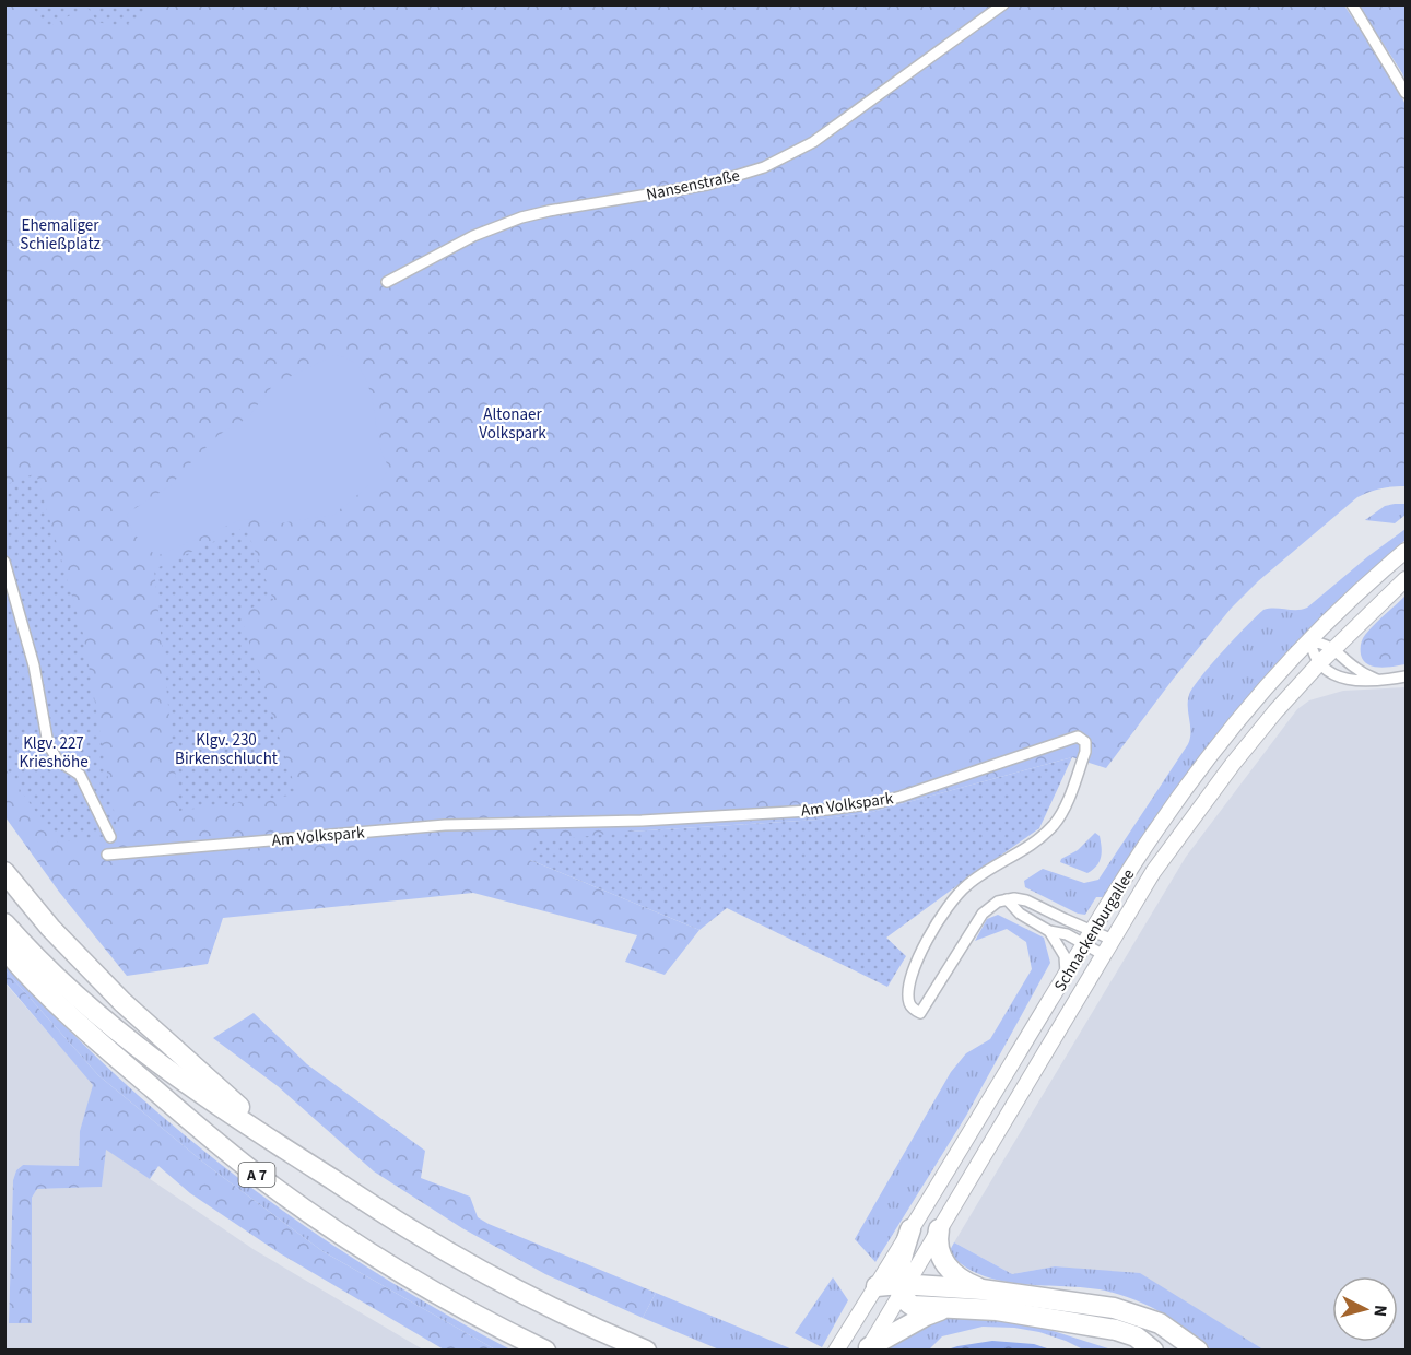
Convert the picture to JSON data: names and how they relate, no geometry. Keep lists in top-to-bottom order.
{
  "streets": {
    "highway": ["A 7"],
    "main road": ["Schnackenburgallee"],
    "street": ["Nansenstraße", "Am Volkspark"]
  },
  "parks": [
    "Ehemaliger Schießplatz",
    "Altonaer Volkspark",
    "Klgv. 230 Birkenschlucht",
    "Klgv. 227 Krieshöhe"
  ],
  "north": "right"
}
